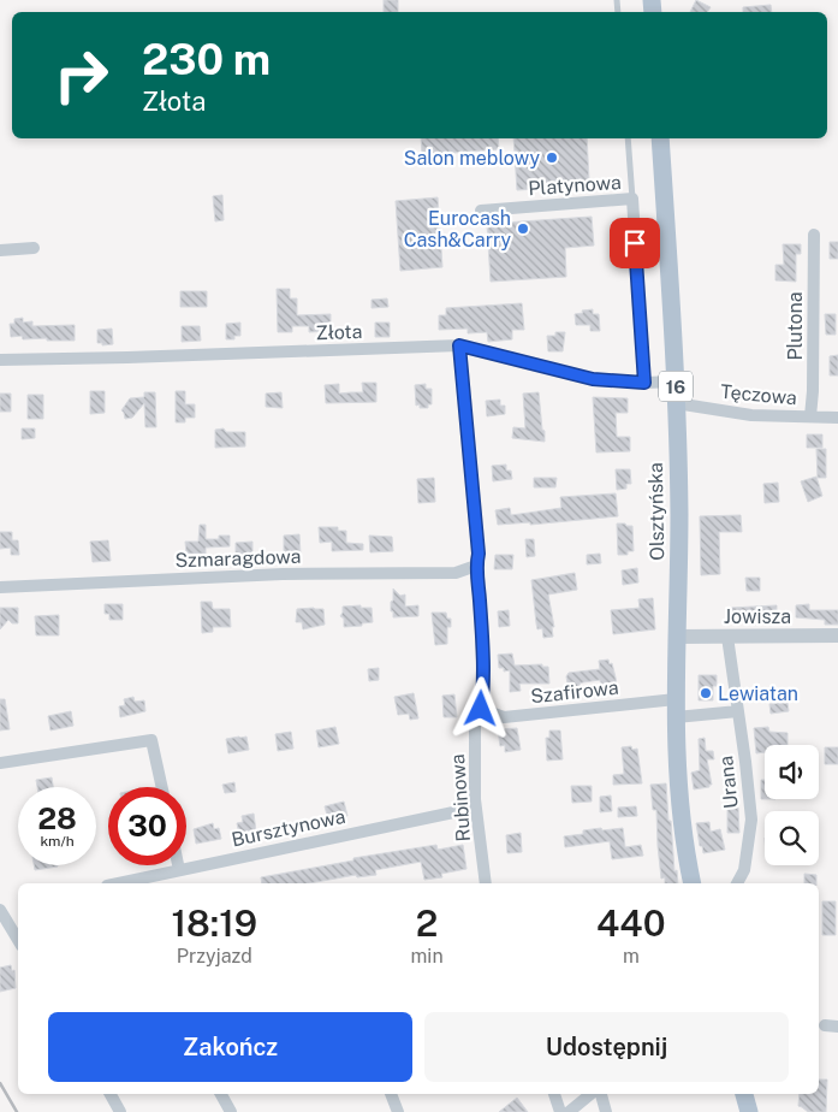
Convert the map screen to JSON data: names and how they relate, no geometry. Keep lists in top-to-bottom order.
{
  "streets": {
    "main road": ["16", "Olsztyńska"],
    "street": [
      "Platynowa",
      "Plutona",
      "Złota",
      "Tęczowa",
      "Szmaragdowa",
      "Jowisza",
      "Szafirowa",
      "Urana",
      "Rubinowa",
      "Bursztynowa"
    ]
  },
  "crossings": [
    ["Platynowa", "Złota"],
    ["Plutona", "Tęczowa"],
    ["Złota", "Olsztyńska"],
    ["Tęczowa", "Olsztyńska"],
    ["Olsztyńska", "Jowisza"],
    ["Olsztyńska", "Szafirowa"],
    ["Jowisza", "Urana"],
    ["Szafirowa", "Urana"],
    ["Szafirowa", "Rubinowa"],
    ["Rubinowa", "Bursztynowa"]
  ],
  "places": ["Salon meblowy", "Eurocash Cash&Carry", "Lewiatan"],
  "page": {
    "turn": ["230 m", "Złota"],
    "speed": "28 km/h",
    "limit": "30",
    "eta": [
      "18:19",
      "Przyjazd",
      "2",
      "min",
      "440",
      "m"
    ],
    "buttons": ["Zakończ", "Udostępnij"]
  }
}
